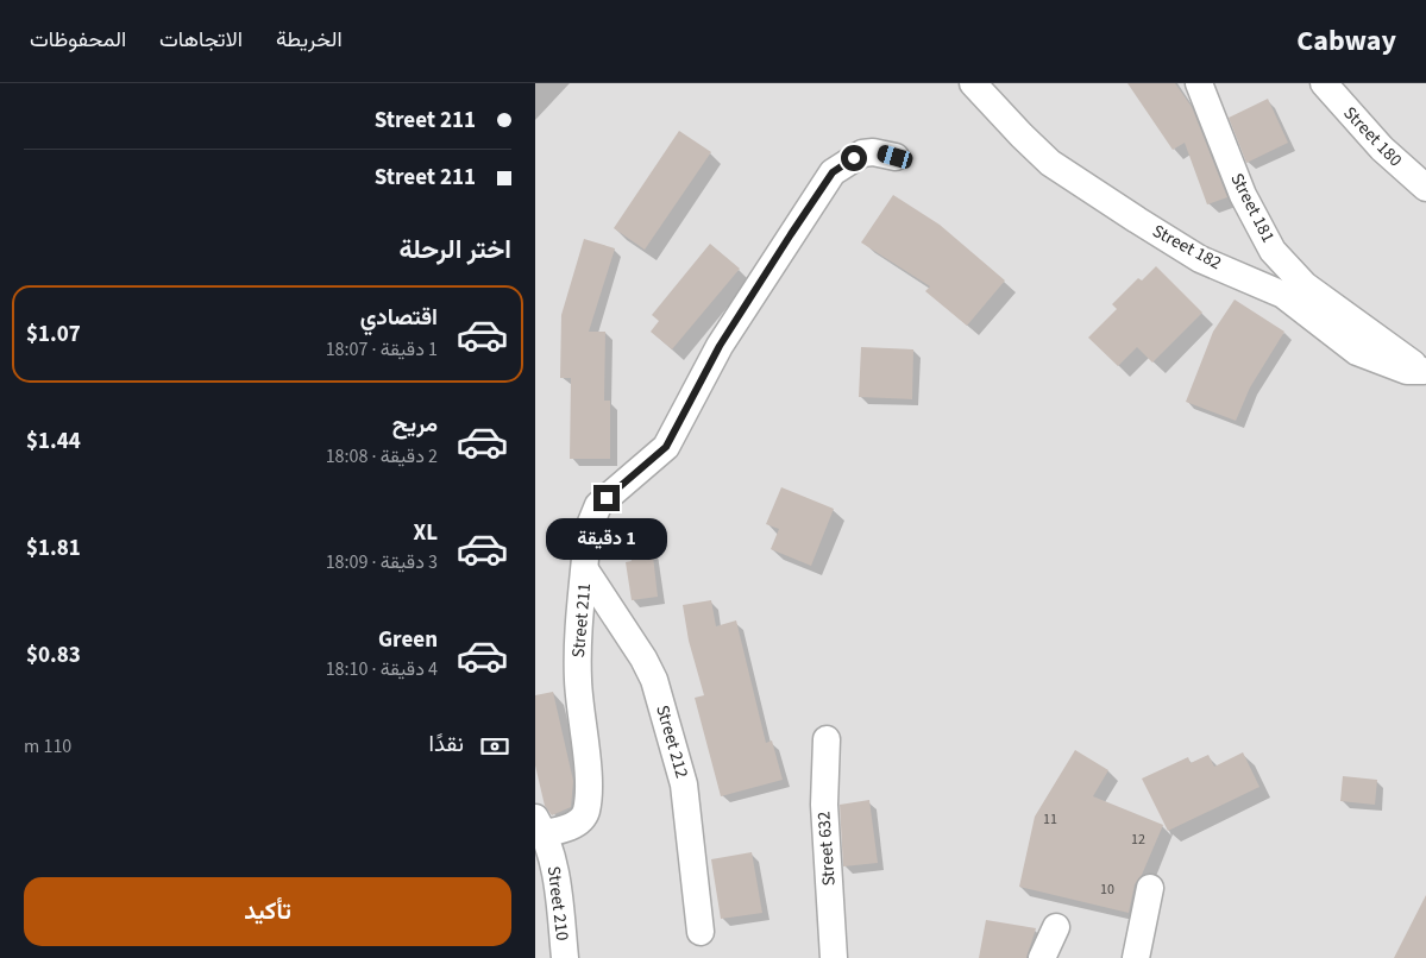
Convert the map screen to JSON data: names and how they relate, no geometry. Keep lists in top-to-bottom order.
{
  "streets": {
    "street": [
      "Street 180",
      "Street 181",
      "Street 182",
      "Street 211",
      "Street 212",
      "Street 632",
      "Street 210"
    ]
  },
  "crossings": [
    ["Street 181", "Street 182"],
    ["Street 211", "Street 212"],
    ["Street 211", "Street 210"]
  ],
  "house_numbers": ["11", "12", "10"],
  "page": {
    "header": "Cabway",
    "nav": ["الخريطة", "الاتجاهات", "المحفوظات"],
    "banner": ["Street 211", "Street 211"],
    "heading": "اختر الرحلة",
    "list": [
      {
        "name": "اقتصادي",
        "note": "1 دقيقة · 18:07",
        "value": "$1.07"
      },
      {
        "name": "مريح",
        "note": "2 دقيقة · 18:08",
        "value": "$1.44"
      },
      {
        "name": "XL",
        "note": "3 دقيقة · 18:09",
        "value": "$1.81"
      },
      {
        "name": "Green",
        "note": "4 دقيقة · 18:10",
        "value": "$0.83"
      }
    ],
    "bubble": "1 دقيقة",
    "pay": ["نقدًا", "110 m"],
    "buttons": "تأكيد"
  }
}
